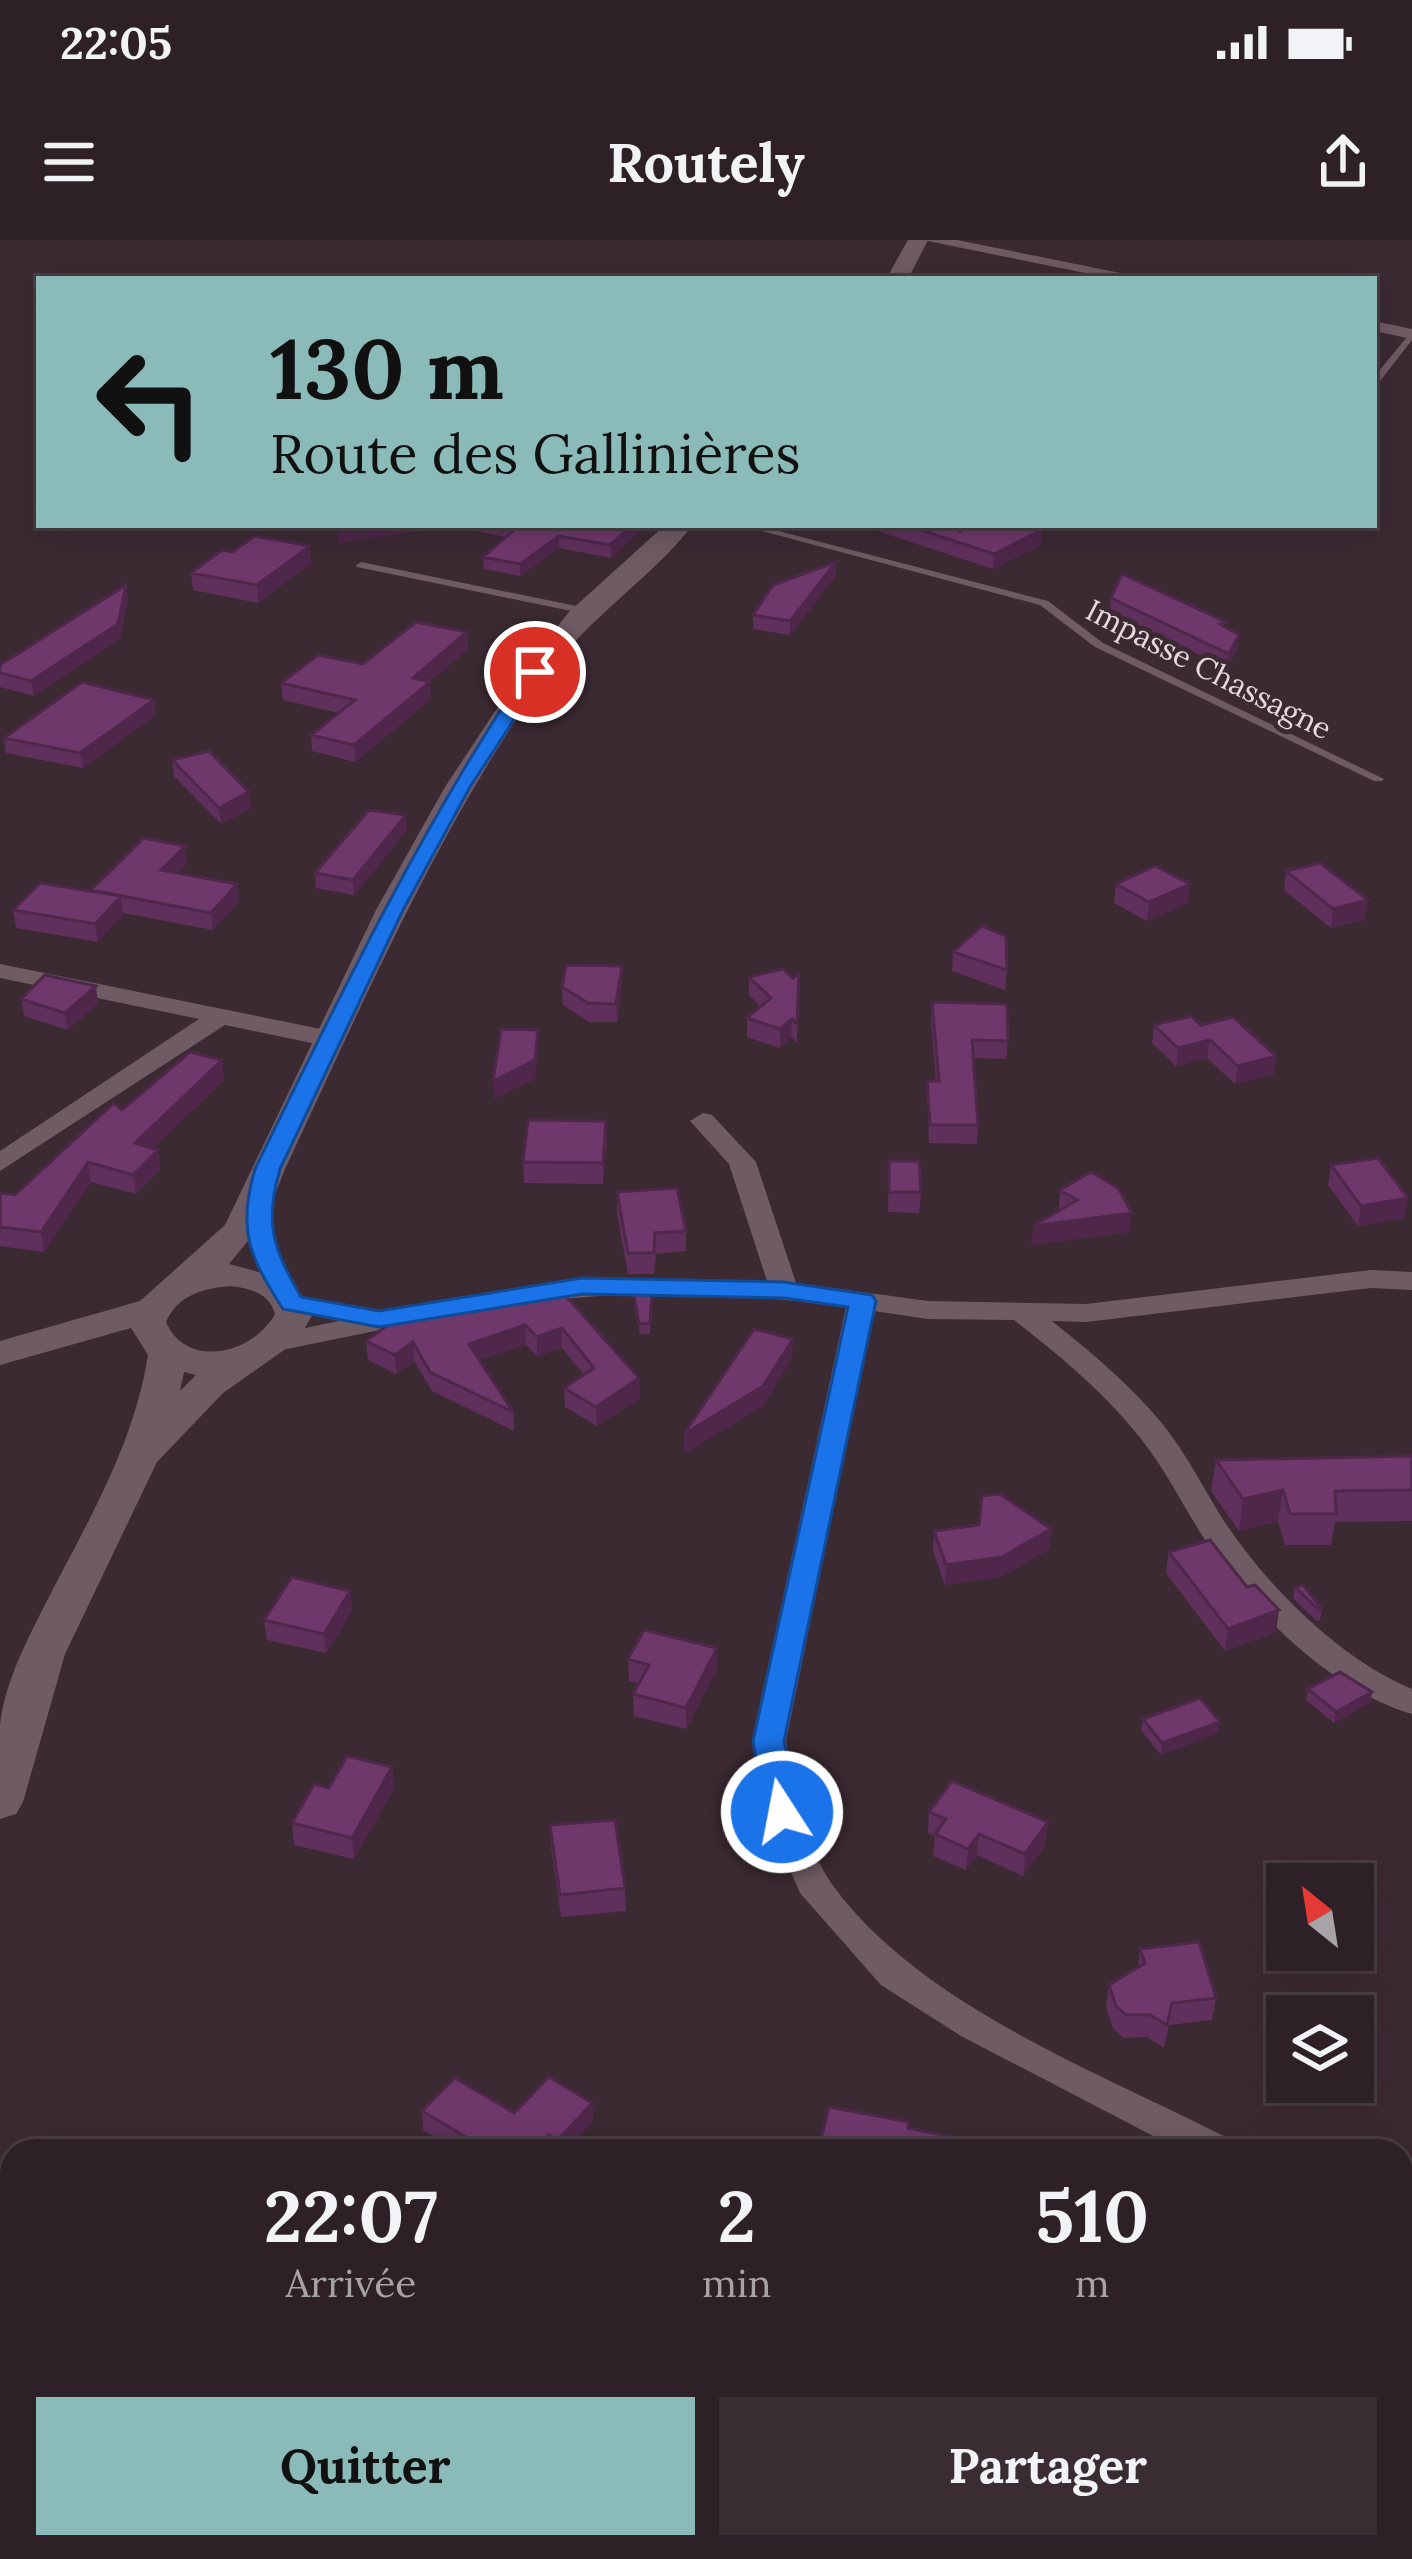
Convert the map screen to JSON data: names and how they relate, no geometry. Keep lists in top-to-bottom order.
{
  "streets": {
    "lane": ["Impasse Chassagne"]
  },
  "north": "top left",
  "page": {
    "status": "22:05",
    "header": "Routely",
    "turn": ["130 m", "Route des Gallinières"],
    "eta": [
      "22:07",
      "Arrivée",
      "2",
      "min",
      "510",
      "m"
    ],
    "buttons": ["Quitter", "Partager"]
  }
}
